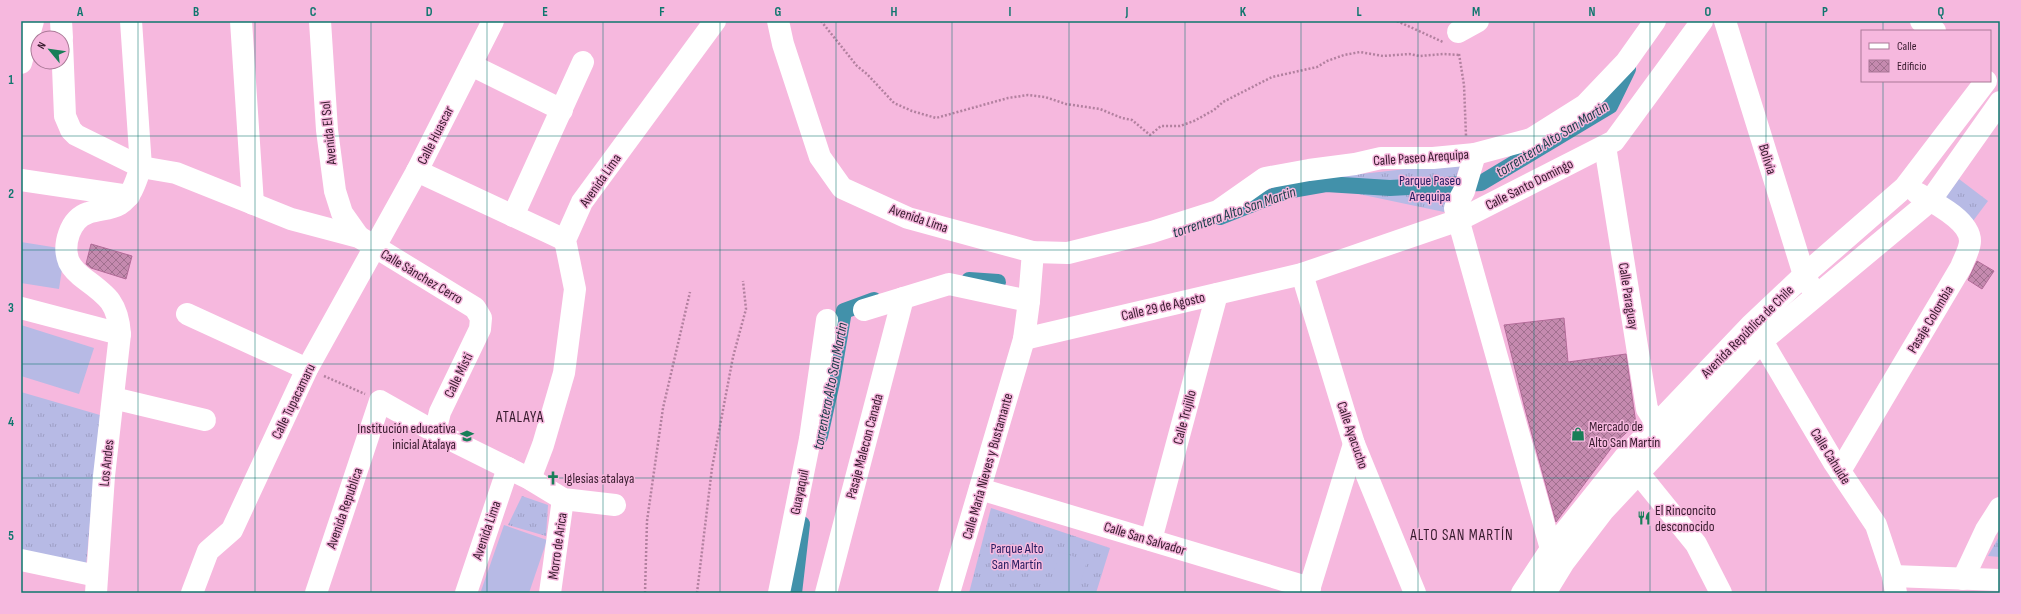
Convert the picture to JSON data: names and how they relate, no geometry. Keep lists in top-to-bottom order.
{
  "streets": {
    "street": [
      "Avenida El Sol",
      "Calle Huascar",
      "Calle Paseo Arequipa",
      "Bolivia",
      "Avenida Lima",
      "Calle Santo Domingo",
      "Calle Sánchez Cerro",
      "Calle Paraguay",
      "Calle 29 de Agosto",
      "Pasaje Colombia",
      "Avenida República de Chile",
      "Calle Misti",
      "Calle Tupacamaru",
      "Calle Trujillo",
      "Calle Ayacucho",
      "Pasaje Malecon Canada",
      "Calle Cahuide",
      "Los Andes",
      "Calle Maria Nieves y Bustamante",
      "Guayaquil",
      "Avenida Republica",
      "Calle San Salvador",
      "Morro de Arica"
    ]
  },
  "crossings": [
    ["Avenida El Sol", "Calle Huascar"],
    ["Avenida El Sol", "Calle Sánchez Cerro"],
    ["Avenida El Sol", "Calle Tupacamaru"],
    ["Calle Huascar", "Calle Sánchez Cerro"],
    ["Calle Huascar", "Calle Tupacamaru"],
    ["Calle Paseo Arequipa", "Avenida Lima"],
    ["Calle Paseo Arequipa", "Calle Maria Nieves y Bustamante"],
    ["Bolivia", "Avenida República de Chile"],
    ["Avenida Lima", "Calle Maria Nieves y Bustamante"],
    ["Calle Santo Domingo", "Calle Paraguay"],
    ["Calle Santo Domingo", "Calle 29 de Agosto"],
    ["Calle Santo Domingo", "Calle Ayacucho"],
    ["Calle Sánchez Cerro", "Calle Misti"],
    ["Calle Sánchez Cerro", "Calle Tupacamaru"],
    ["Calle Paraguay", "Avenida República de Chile"],
    ["Calle 29 de Agosto", "Calle Trujillo"],
    ["Calle 29 de Agosto", "Calle Ayacucho"],
    ["Calle 29 de Agosto", "Calle Maria Nieves y Bustamante"],
    ["Pasaje Colombia", "Avenida República de Chile"],
    ["Pasaje Colombia", "Calle Cahuide"],
    ["Avenida República de Chile", "Calle Cahuide"],
    ["Calle Trujillo", "Calle San Salvador"],
    ["Calle Maria Nieves y Bustamante", "Calle San Salvador"]
  ],
  "districts": ["ATALAYA", "ALTO SAN MARTÍN"],
  "water": ["torrentera Alto San Martin"],
  "parks": ["Parque Paseo Arequipa", "Parque Alto San Martín"],
  "places": {
    "shop": ["Mercado de Alto San Martín"],
    "school or university": ["Institución educativa inicial Atalaya"],
    "church": ["Iglesias atalaya"],
    "restaurant": ["El Rinconcito desconocido"]
  },
  "legend": ["Calle", "Edificio"],
  "north": "top left",
  "grid": {
    "columns": [
      "A",
      "B",
      "C",
      "D",
      "E",
      "F",
      "G",
      "H",
      "I",
      "J",
      "K",
      "L",
      "M",
      "N",
      "O",
      "P",
      "Q"
    ],
    "rows": [
      "1",
      "2",
      "3",
      "4",
      "5"
    ]
  }
}
